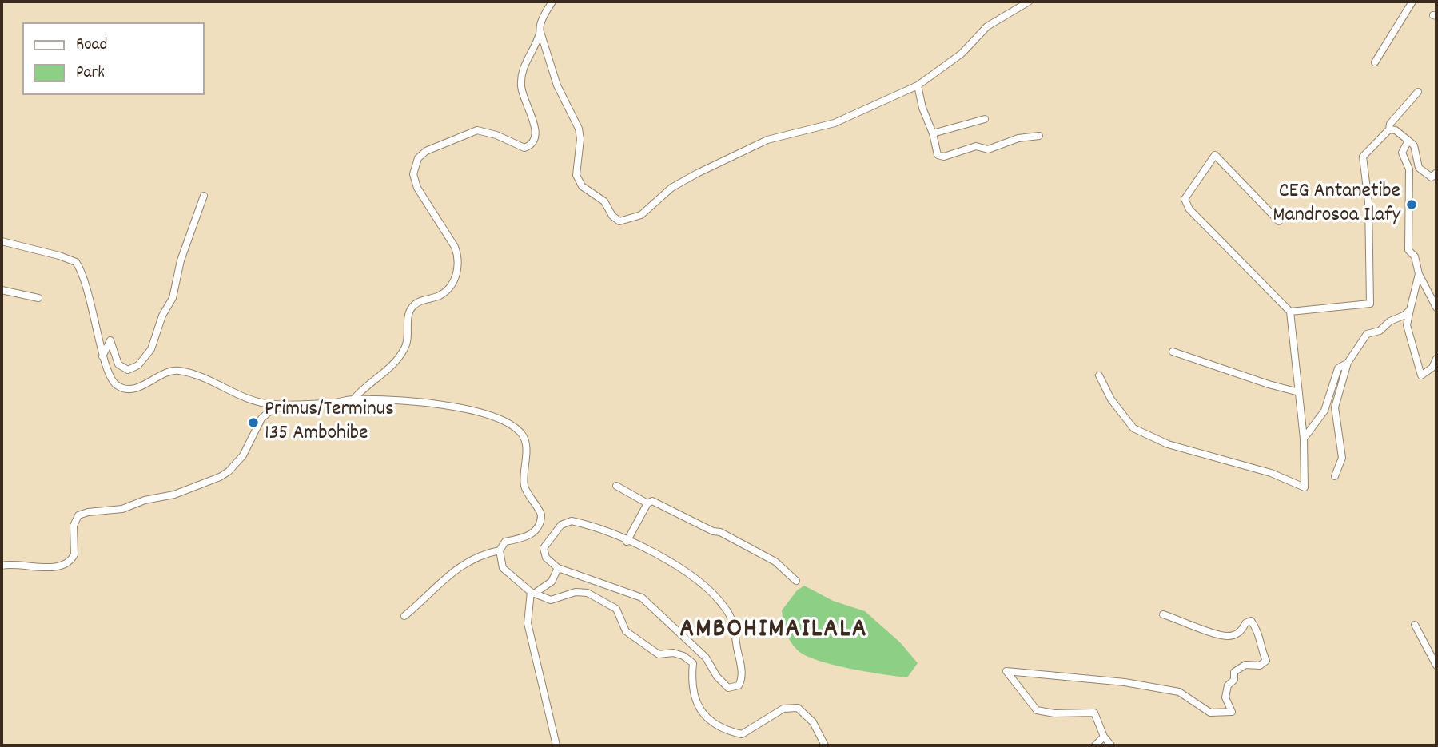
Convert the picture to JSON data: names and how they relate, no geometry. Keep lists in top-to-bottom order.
{
  "districts": ["AMBOHIMAILALA"],
  "places": ["CEG Antanetibe Mandrosoa Ilafy", "Primus/Terminus 135 Ambohibe"],
  "legend": ["Road", "Park"]
}
